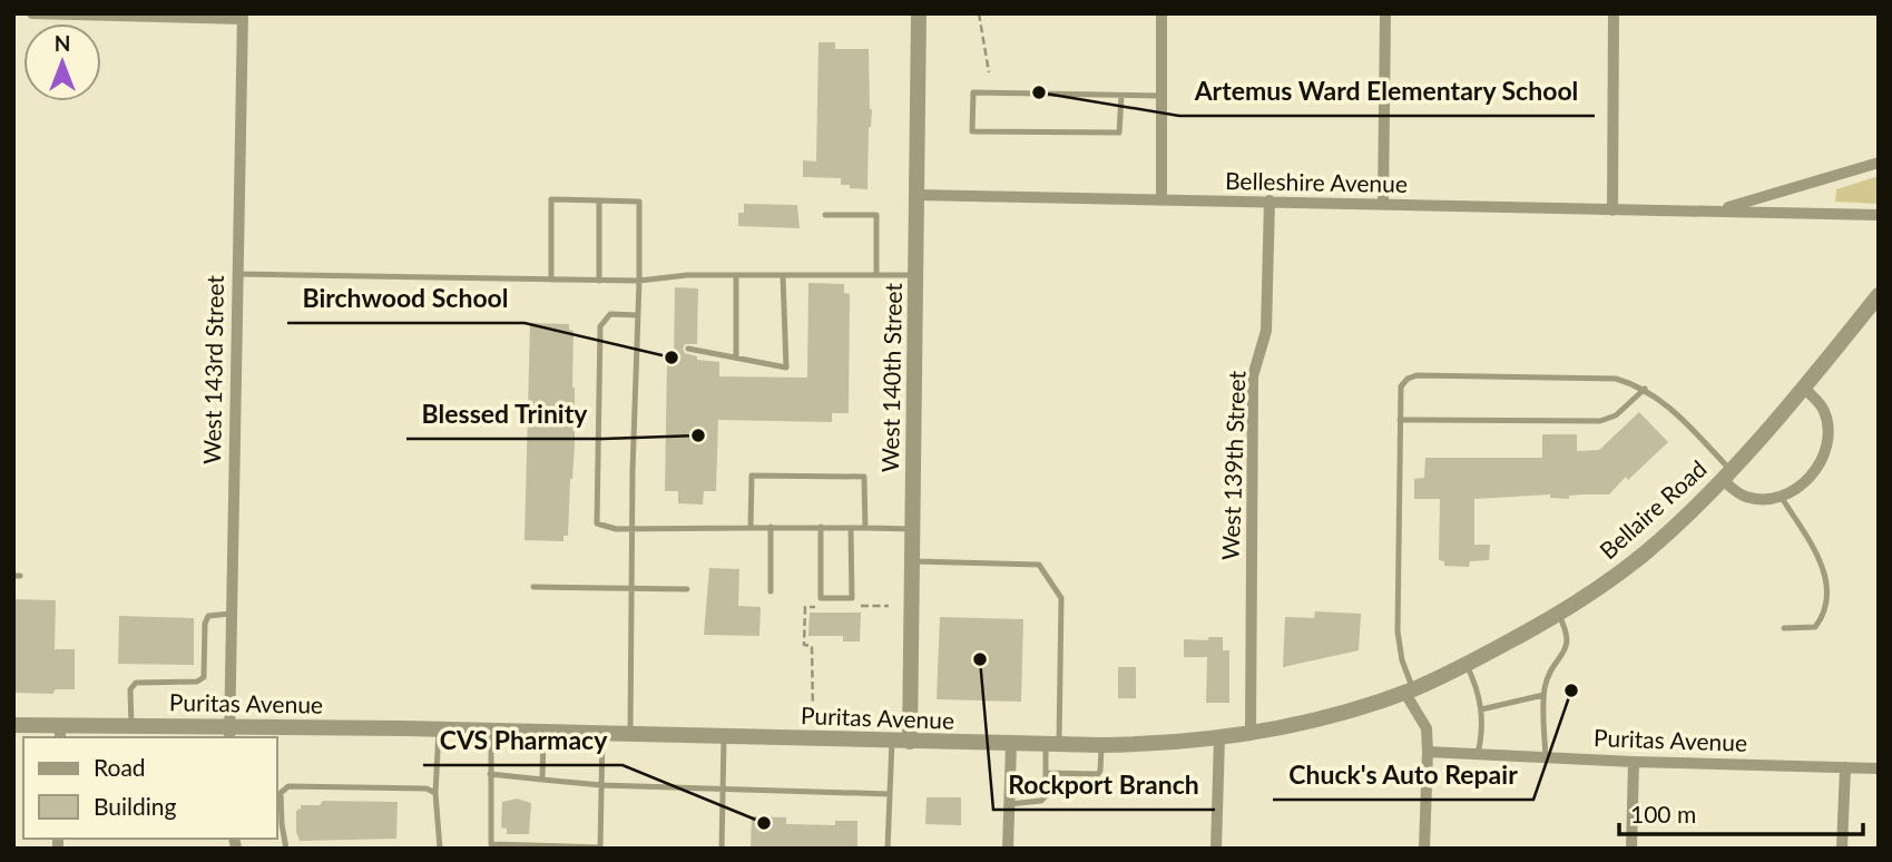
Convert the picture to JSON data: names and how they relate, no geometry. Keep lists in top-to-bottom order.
{
  "streets": {
    "street": [
      "Belleshire Avenue",
      "West 143rd Street",
      "West 140th Street",
      "West 139th Street",
      "Bellaire Road",
      "Puritas Avenue"
    ]
  },
  "crossings": [
    ["Belleshire Avenue", "West 140th Street"],
    ["Belleshire Avenue", "West 139th Street"],
    ["West 143rd Street", "Puritas Avenue"],
    ["West 140th Street", "Puritas Avenue"],
    ["West 139th Street", "Puritas Avenue"],
    ["Bellaire Road", "Puritas Avenue"]
  ],
  "places": [
    "Artemus Ward Elementary School",
    "Birchwood School",
    "Blessed Trinity",
    "Rockport Branch",
    "Chuck's Auto Repair",
    "CVS Pharmacy"
  ],
  "legend": ["Road", "Building"],
  "scale_bar": "100 m",
  "north": "top"
}
